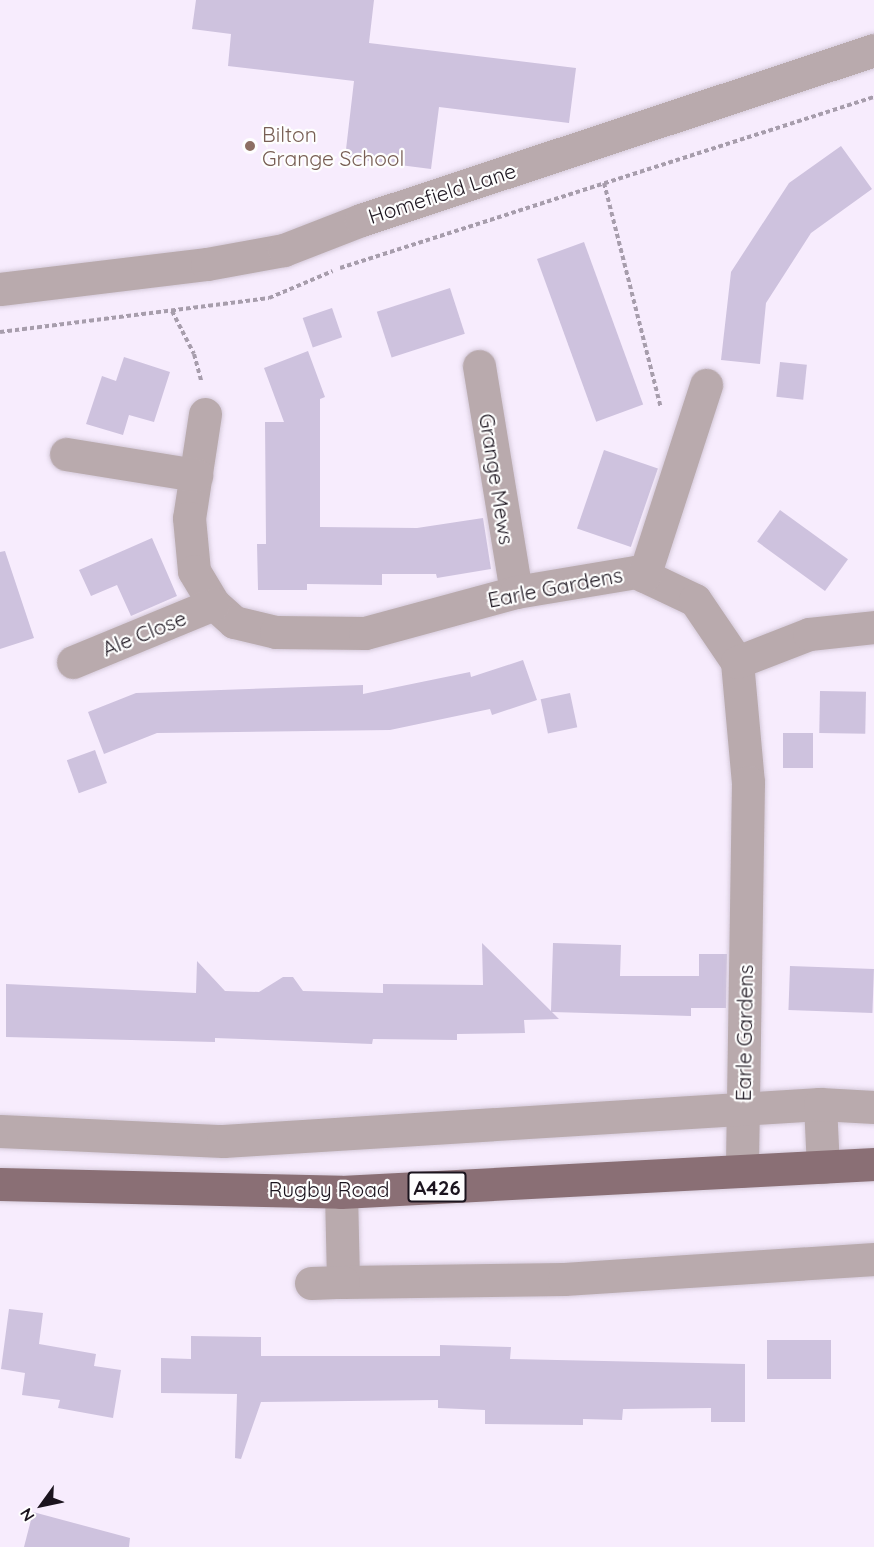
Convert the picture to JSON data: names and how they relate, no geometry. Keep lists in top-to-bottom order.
{
  "streets": {
    "main road": ["A426", "Rugby Road"],
    "street": [
      "Homefield Lane",
      "Grange Mews",
      "Earle Gardens",
      "Ale Close"
    ]
  },
  "crossings": [
    ["Grange Mews", "Earle Gardens"],
    ["Earle Gardens", "Ale Close"],
    ["Earle Gardens", "Rugby Road"]
  ],
  "places": ["Bilton Grange School"],
  "north": "bottom left"
}
